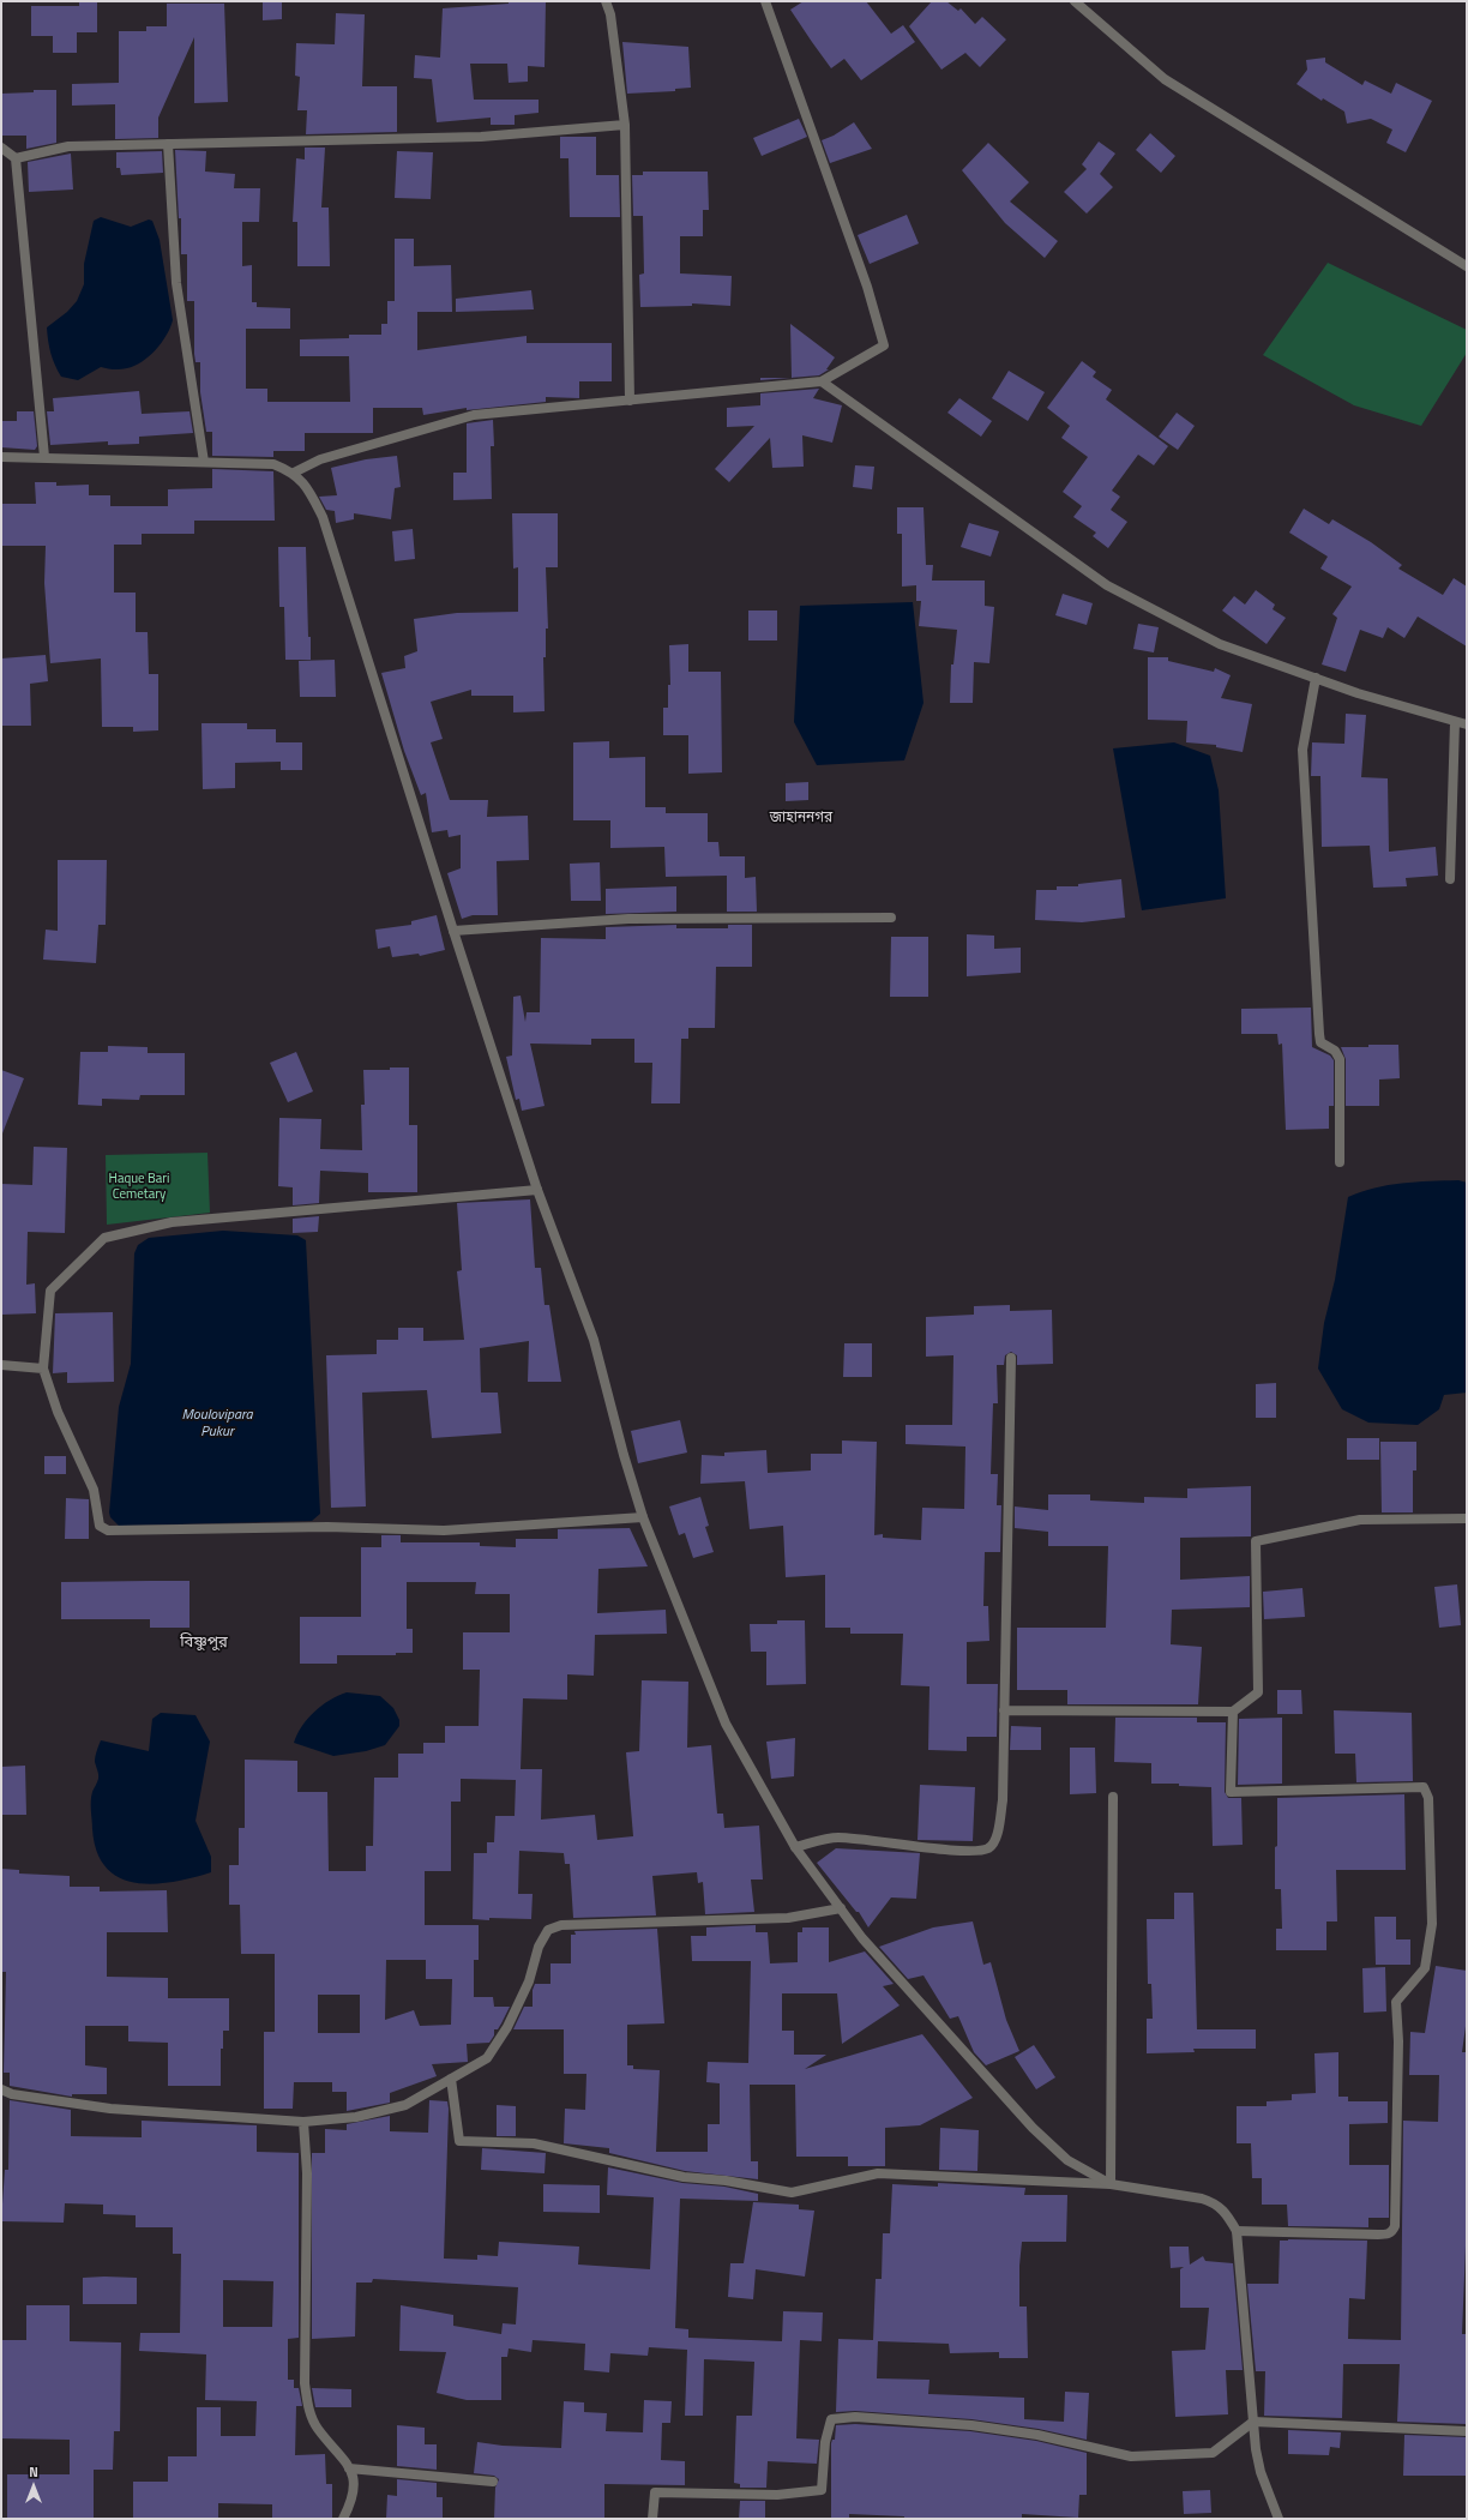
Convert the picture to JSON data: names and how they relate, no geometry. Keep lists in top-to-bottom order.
{
  "districts": ["জাহাননগর", "বিষ্ণুপুর"],
  "water": ["Moulovipara Pukur"],
  "parks": ["Haque Bari Cemetary"],
  "north": "top"
}
